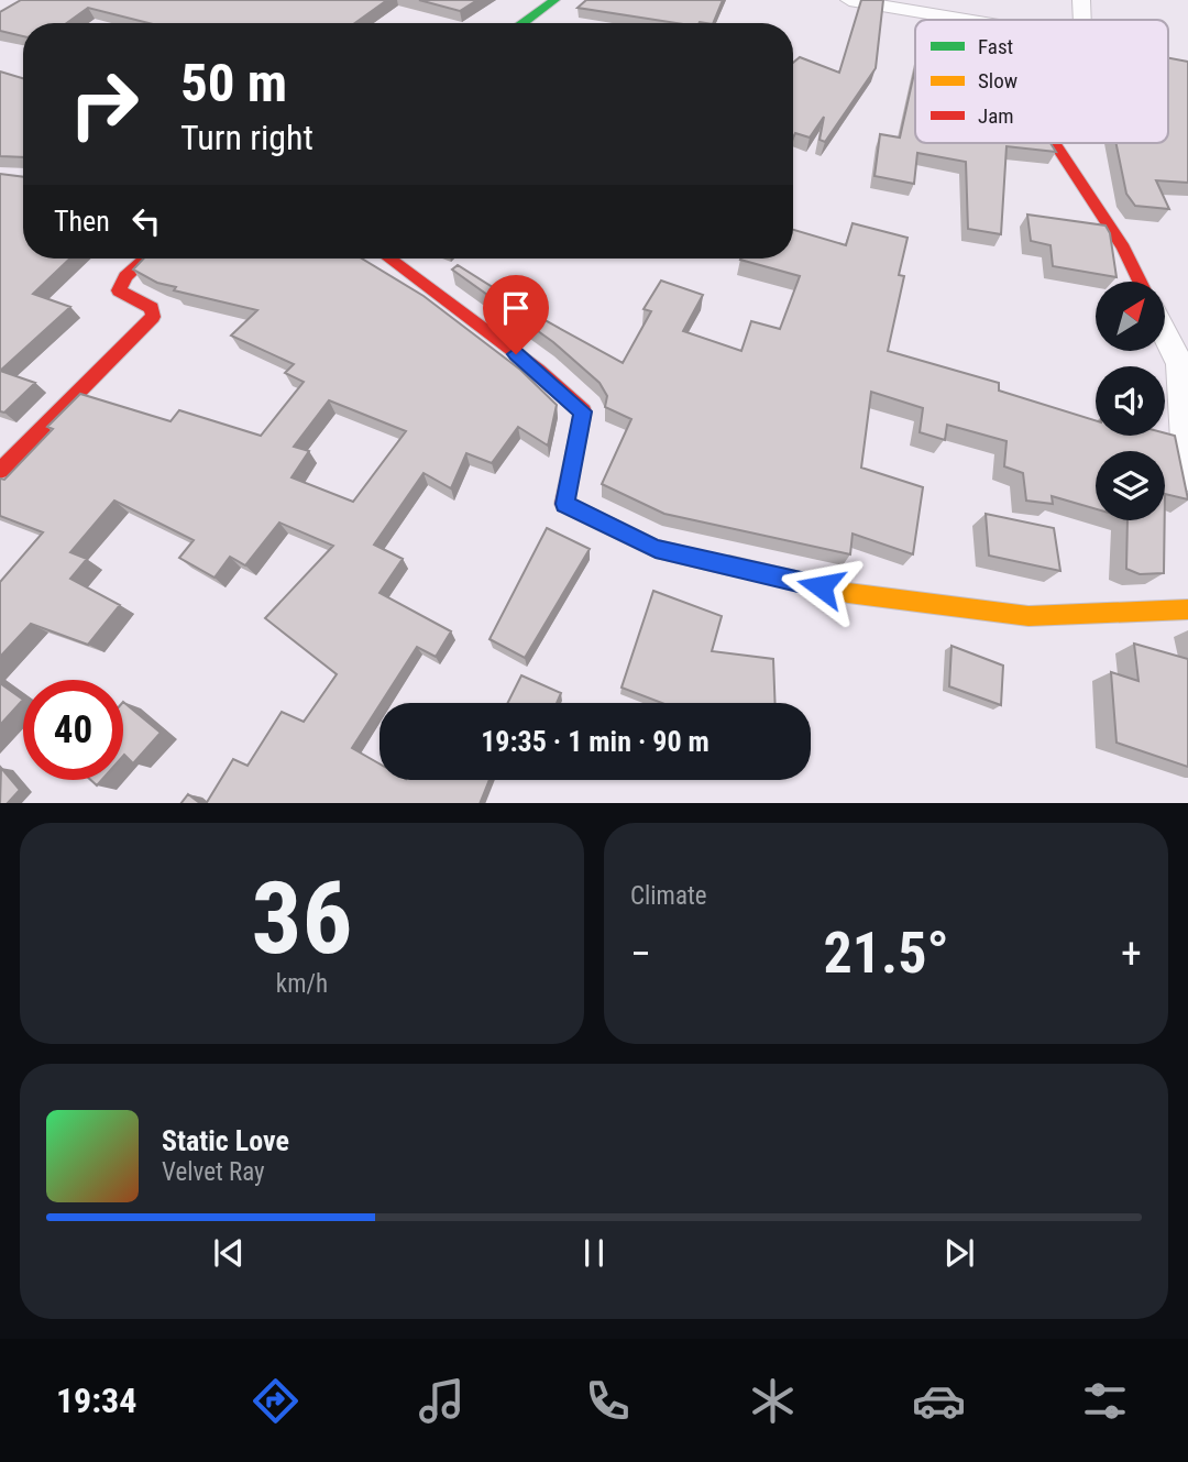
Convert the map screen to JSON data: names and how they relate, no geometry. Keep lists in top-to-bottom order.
{
  "legend": ["Fast", "Slow", "Jam"],
  "north": "top right",
  "page": {
    "turn": ["50 m", "Turn right"],
    "then": "Then",
    "limit": "40",
    "trip": "19:35 · 1 min · 90 m",
    "tile": [
      ["36", "km/h"],
      "Climate"
    ],
    "heat": ["−", "21.5°", "+"],
    "song": ["Static Love", "Velvet Ray"],
    "tabs": "19:34"
  }
}
